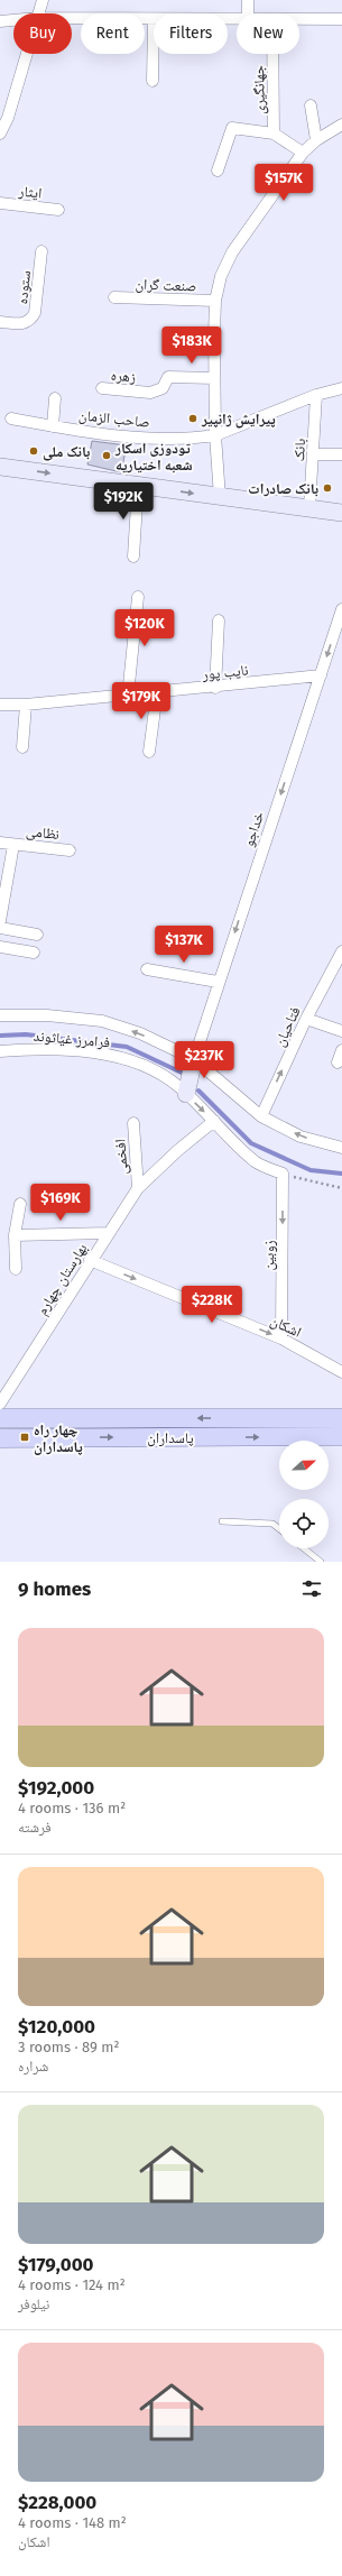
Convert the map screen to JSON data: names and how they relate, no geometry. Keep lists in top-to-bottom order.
{
  "streets": {
    "main road": ["پاسداران"],
    "street": [
      "جهانگیری",
      "ایثار",
      "صنعت گران",
      "ستوده",
      "زهره",
      "صاحب الزمان",
      "بانک",
      "نایب پور",
      "خداجو",
      "نظامی",
      "فتاحیان",
      "فرامرز غیاثوند",
      "افخمی",
      "زوبین",
      "بهارستان چهارم",
      "اشکان"
    ]
  },
  "crossings": [
    ["صاحب الزمان", "بانک"],
    ["نایب پور", "خداجو"],
    ["خداجو", "فرامرز غیاثوند"],
    ["فتاحیان", "فرامرز غیاثوند"],
    ["فرامرز غیاثوند", "زوبین"],
    ["فرامرز غیاثوند", "بهارستان چهارم"],
    ["افخمی", "بهارستان چهارم"],
    ["زوبین", "اشکان"],
    ["بهارستان چهارم", "اشکان"]
  ],
  "one_way": [
    "خداجو",
    "فتاحیان",
    "زوبین",
    "اشکان"
  ],
  "places": {
    "other": [
      "پیرایش ژانپیر",
      "بانک ملی",
      "تودوزی اسکار شعبه اختیاریه",
      "بانک صادرات"
    ],
    "transit": ["چهار راه پاسداران"]
  },
  "north": "right",
  "page": {
    "chip": [
      "Buy",
      "Rent",
      "Filters",
      "New"
    ],
    "price": [
      "$157K",
      "$183K",
      "$192K",
      "$120K",
      "$179K",
      "$137K",
      "$237K",
      "$169K",
      "$228K"
    ],
    "heading": "9 homes",
    "list": [
      {
        "name": "$192,000",
        "note": "4 rooms · 136 m² · فرشته"
      },
      {
        "name": "$120,000",
        "note": "3 rooms · 89 m² · شراره"
      },
      {
        "name": "$179,000",
        "note": "4 rooms · 124 m² · نیلوفر"
      },
      {
        "name": "$228,000",
        "note": "4 rooms · 148 m² · اشکان"
      }
    ]
  }
}
